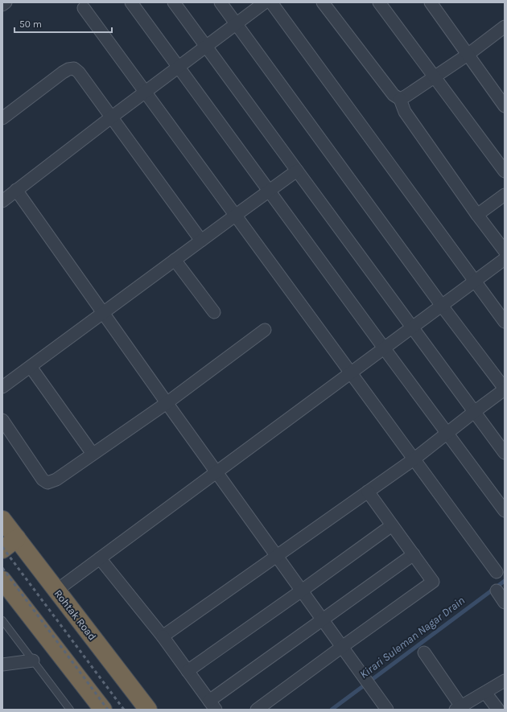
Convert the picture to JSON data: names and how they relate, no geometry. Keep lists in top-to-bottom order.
{
  "streets": {
    "highway": ["Rohtak Road"]
  },
  "water": ["Kirari Suleman Nagar Drain"],
  "scale_bar": "50 m"
}
